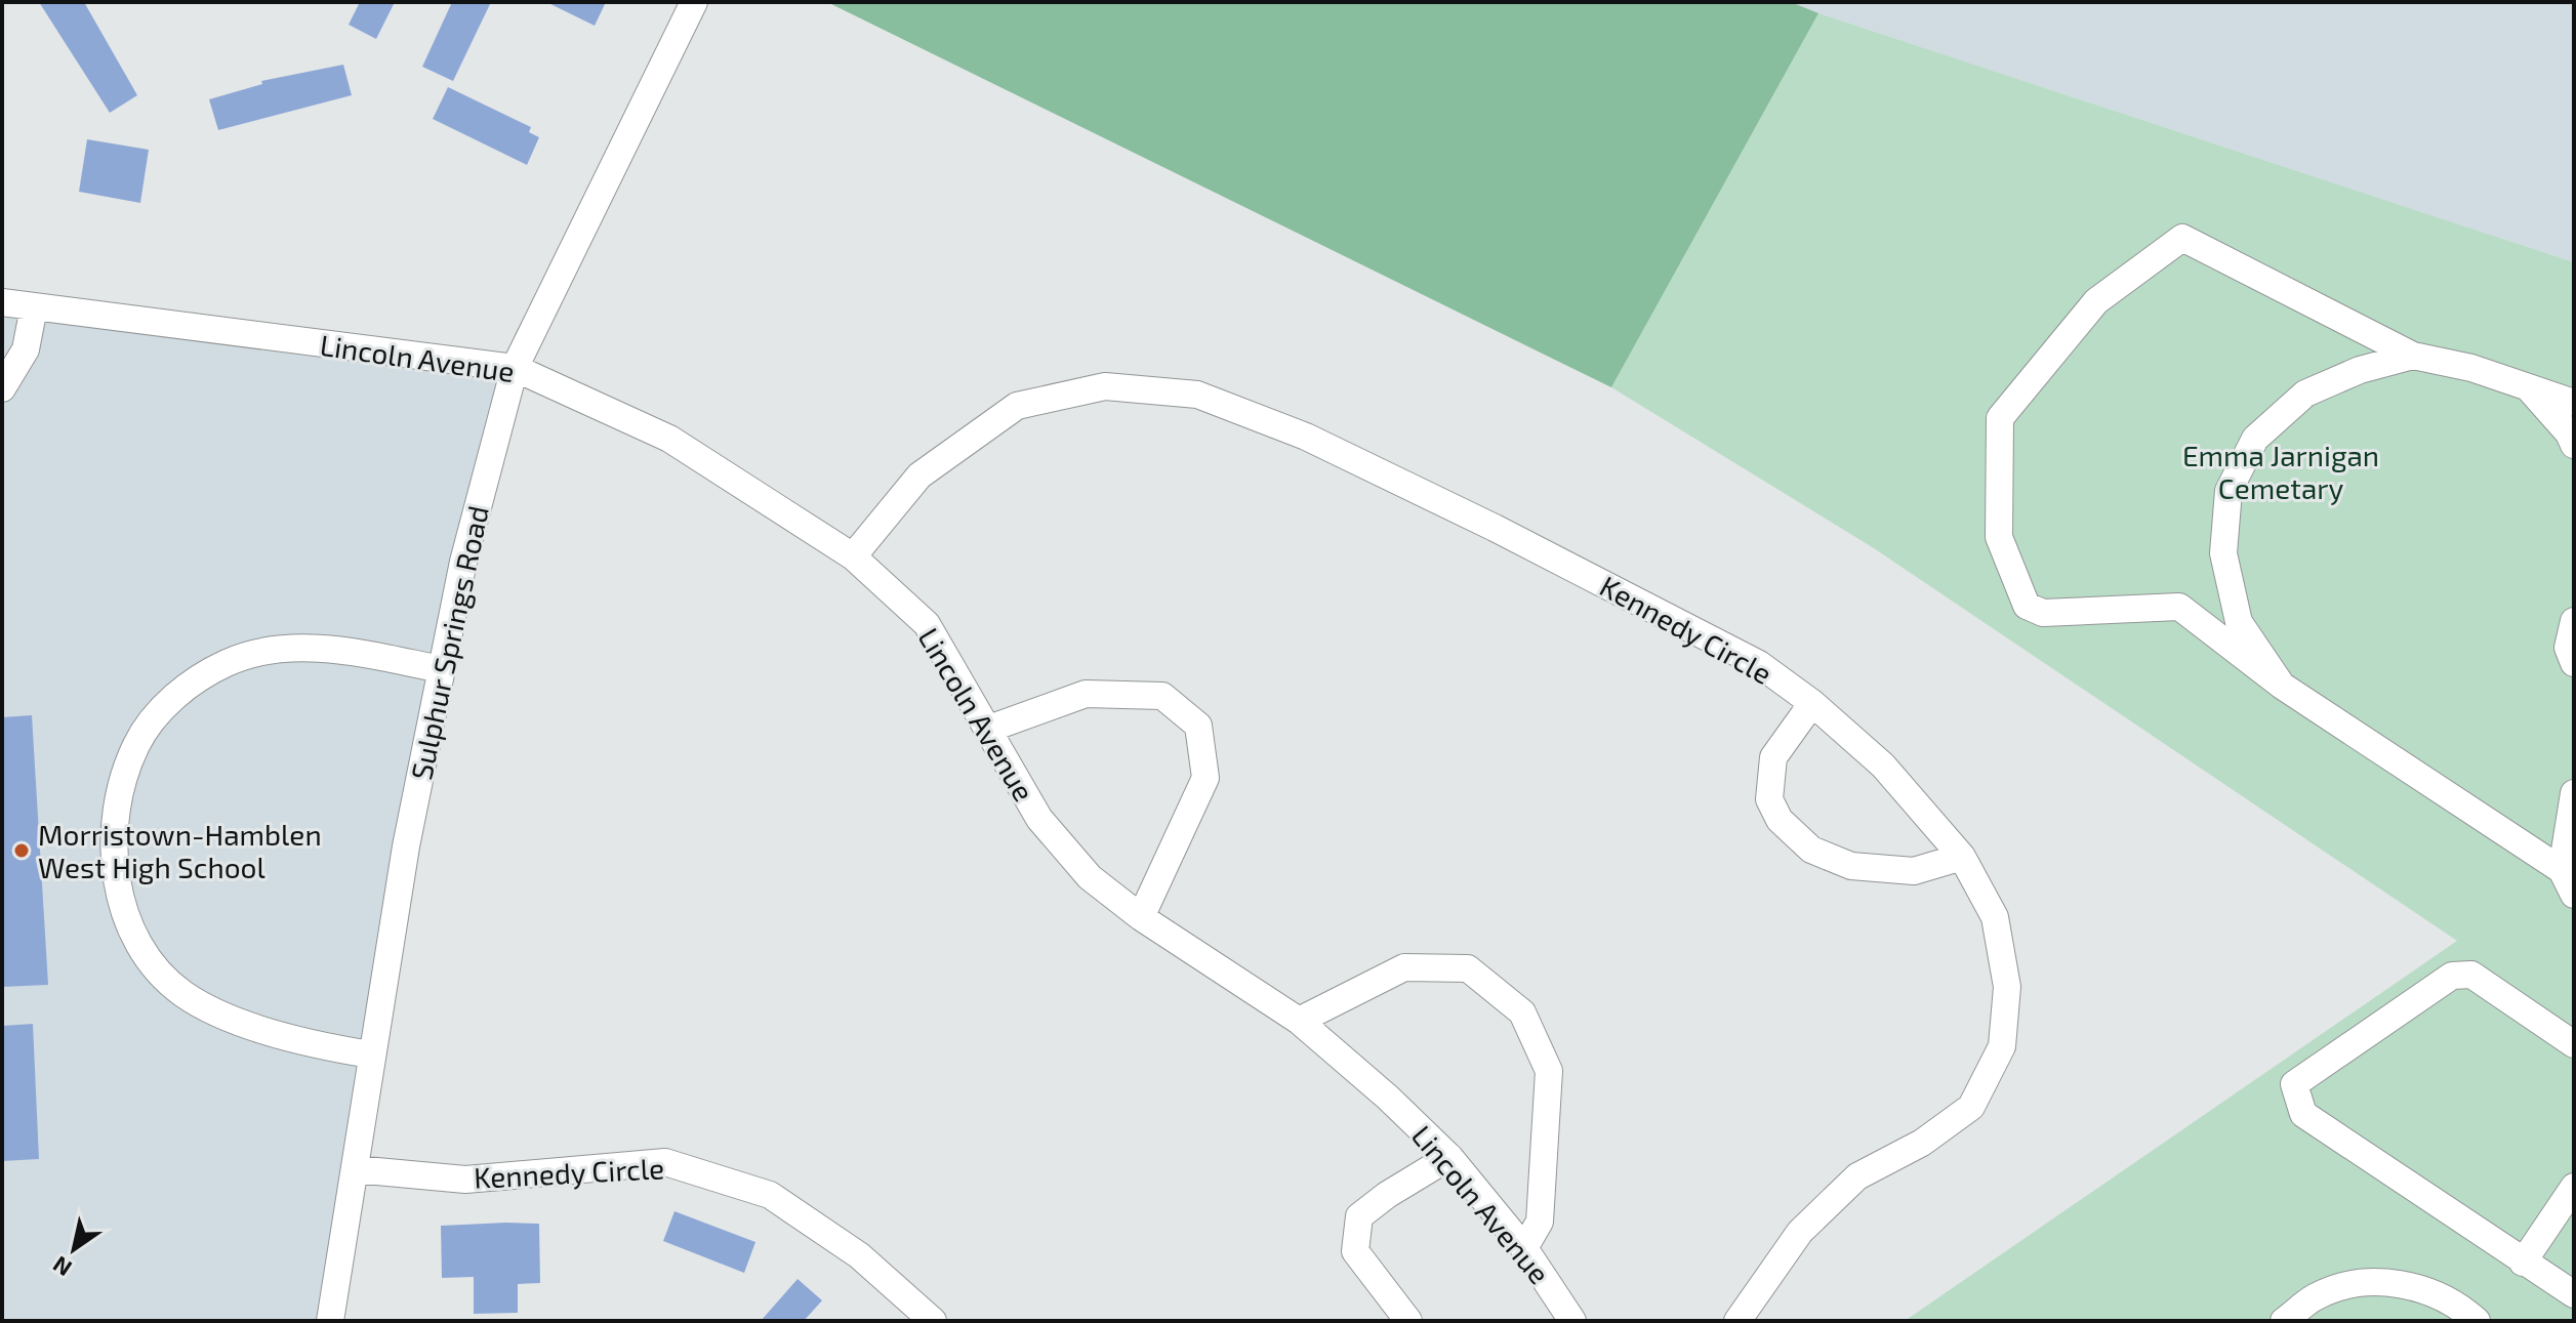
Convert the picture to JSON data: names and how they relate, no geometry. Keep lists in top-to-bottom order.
{
  "streets": {
    "street": ["Lincoln Avenue", "Kennedy Circle", "Sulphur Springs Road"]
  },
  "crossings": [
    ["Lincoln Avenue", "Kennedy Circle"],
    ["Lincoln Avenue", "Sulphur Springs Road"],
    ["Kennedy Circle", "Sulphur Springs Road"]
  ],
  "parks": ["Emma Jarnigan Cemetary"],
  "places": ["Morristown-Hamblen West High School"],
  "north": "bottom left"
}
